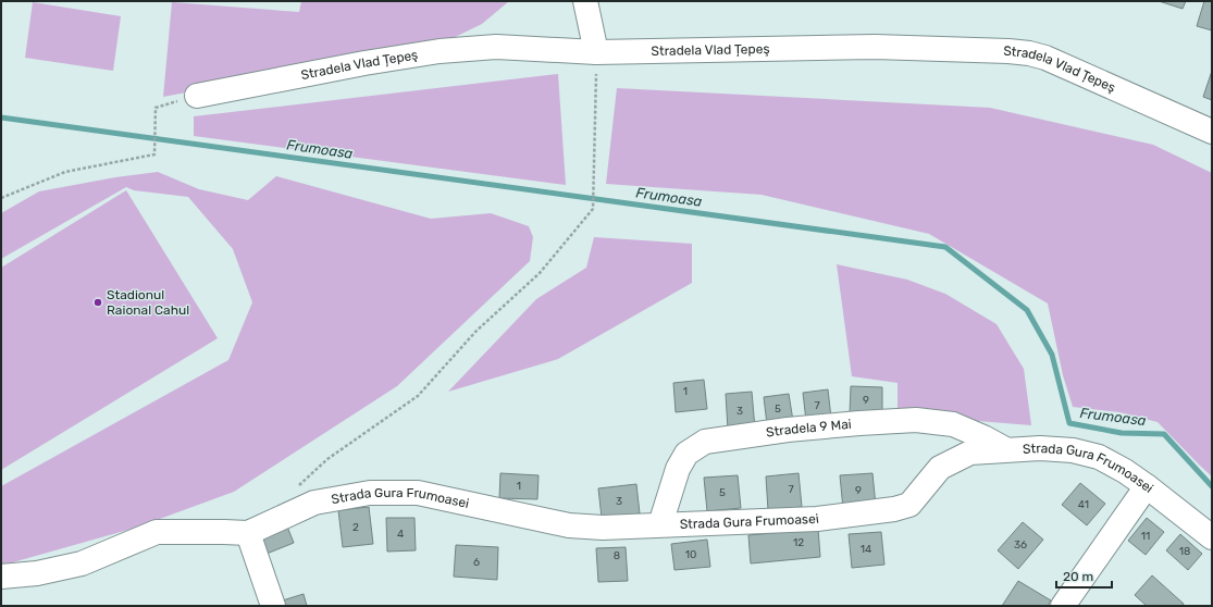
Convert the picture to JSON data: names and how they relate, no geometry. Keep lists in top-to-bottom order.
{
  "streets": {
    "street": ["Stradela Vlad Țepeş", "Stradela 9 Mai", "Strada Gura Frumoasei"]
  },
  "crossings": [
    ["Stradela 9 Mai", "Strada Gura Frumoasei"]
  ],
  "water": ["Frumoasa"],
  "places": ["Stadionul Raional Cahul"],
  "house_numbers": [
    "1",
    "9",
    "7",
    "5",
    "3",
    "1",
    "7",
    "9",
    "5",
    "3",
    "41",
    "2",
    "4",
    "11",
    "12",
    "36",
    "14",
    "18",
    "10",
    "8",
    "6"
  ],
  "scale_bar": "20 m"
}
